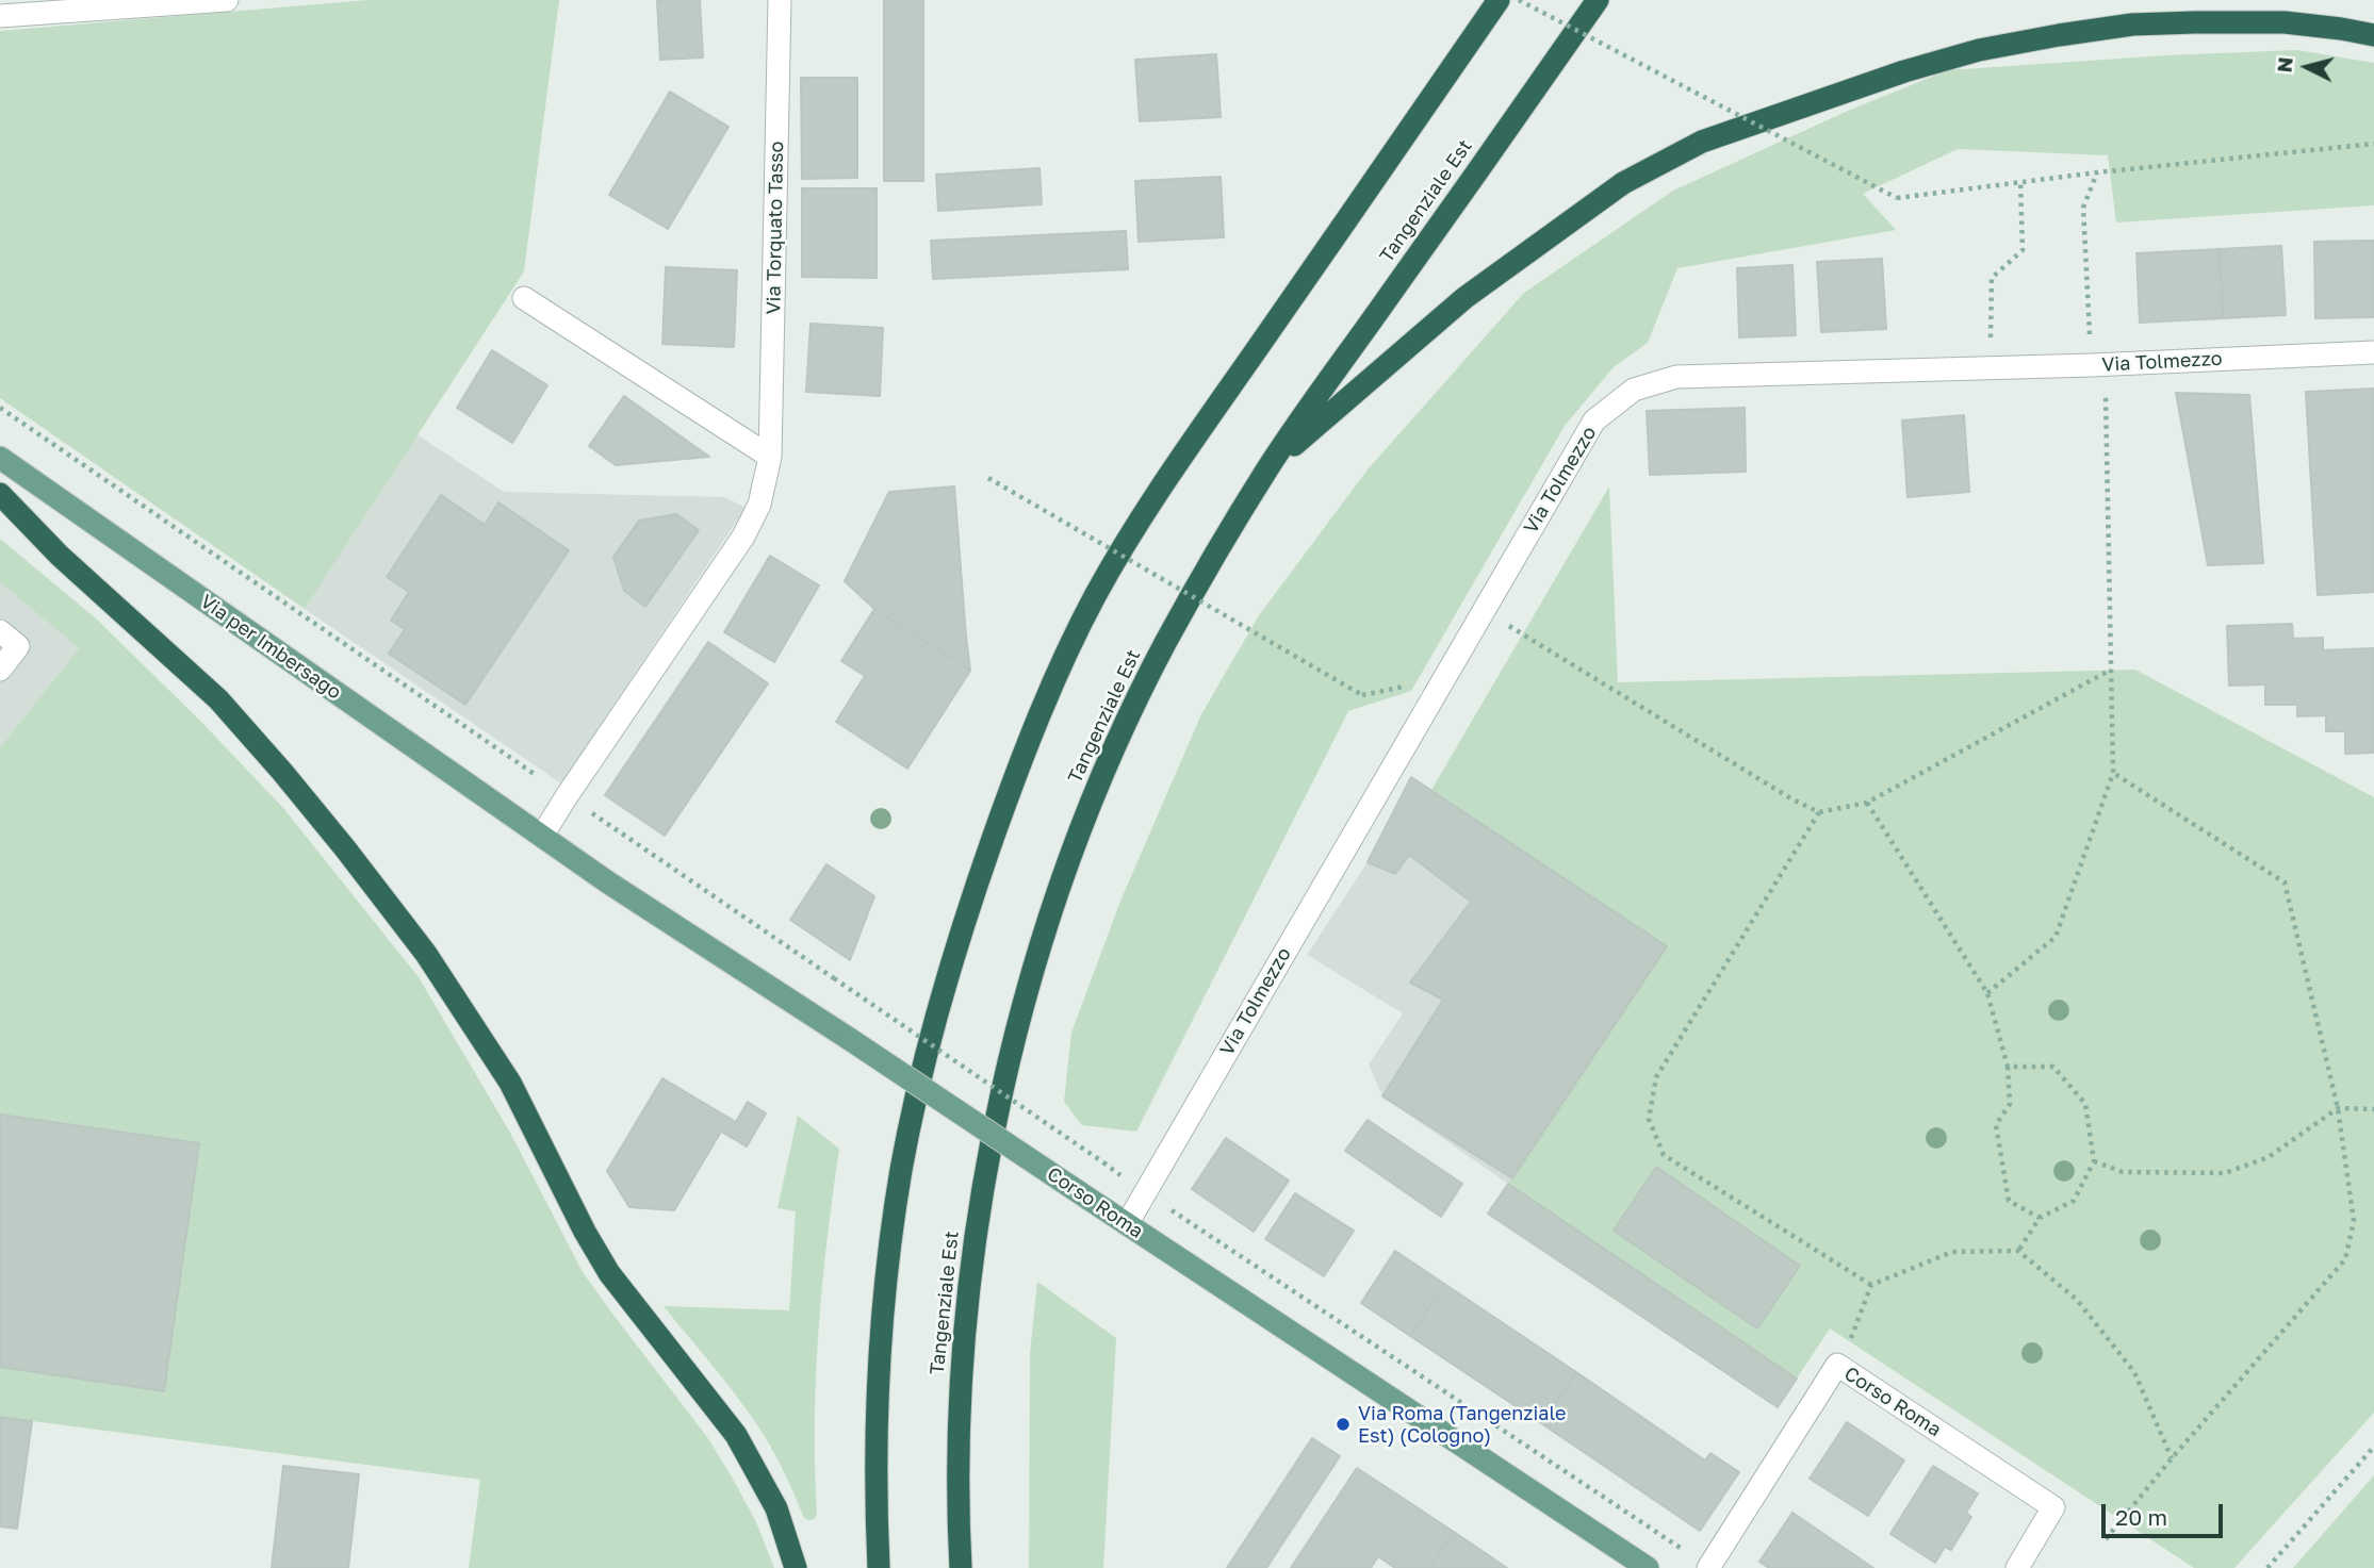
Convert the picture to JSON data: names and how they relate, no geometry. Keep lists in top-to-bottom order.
{
  "streets": {
    "highway": ["Tangenziale Est"],
    "main road": ["Via per Imbersago", "Corso Roma"],
    "street": ["Via Torquato Tasso", "Via Tolmezzo"]
  },
  "crossings": [
    ["Via Torquato Tasso", "Via per Imbersago"],
    ["Via Torquato Tasso", "Corso Roma"],
    ["Via Tolmezzo", "Corso Roma"],
    ["Via per Imbersago", "Corso Roma"]
  ],
  "places": ["Via Roma (Tangenziale Est) (Cologno)"],
  "scale_bar": "20 m",
  "north": "left"
}
